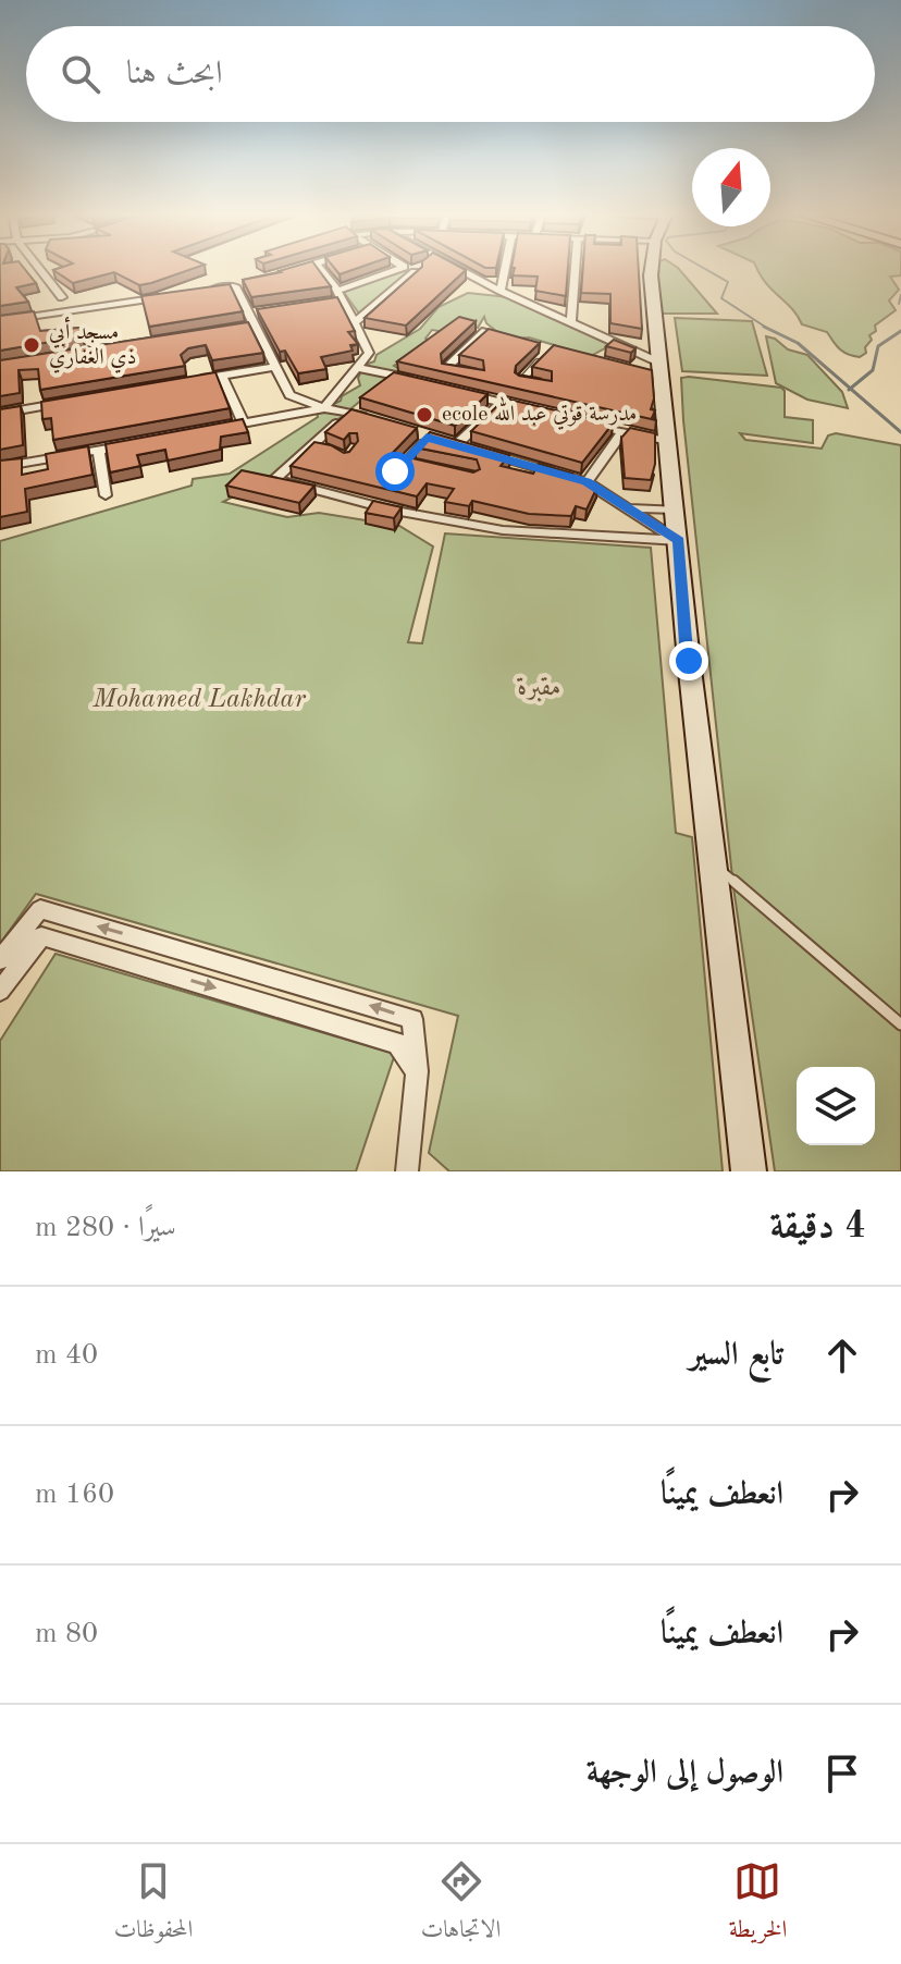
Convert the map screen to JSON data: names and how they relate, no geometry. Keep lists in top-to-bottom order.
{
  "parks": ["مقبرة", "Mohamed Lakhdar"],
  "places": ["مسجد أبي ذي الغفاري", "ecole مدرسة قوتي عبد الله"],
  "north": "top",
  "page": {
    "search": "ابحث هنا",
    "heading": ["4 دقيقة", "سيرًا · 280 m"],
    "list": [
      ["تابع السير", "40 m"],
      ["انعطف يمينًا", "160 m"],
      ["انعطف يمينًا", "80 m"],
      "الوصول إلى الوجهة"
    ],
    "nav": ["الخريطة", "الاتجاهات", "المحفوظات"]
  }
}
